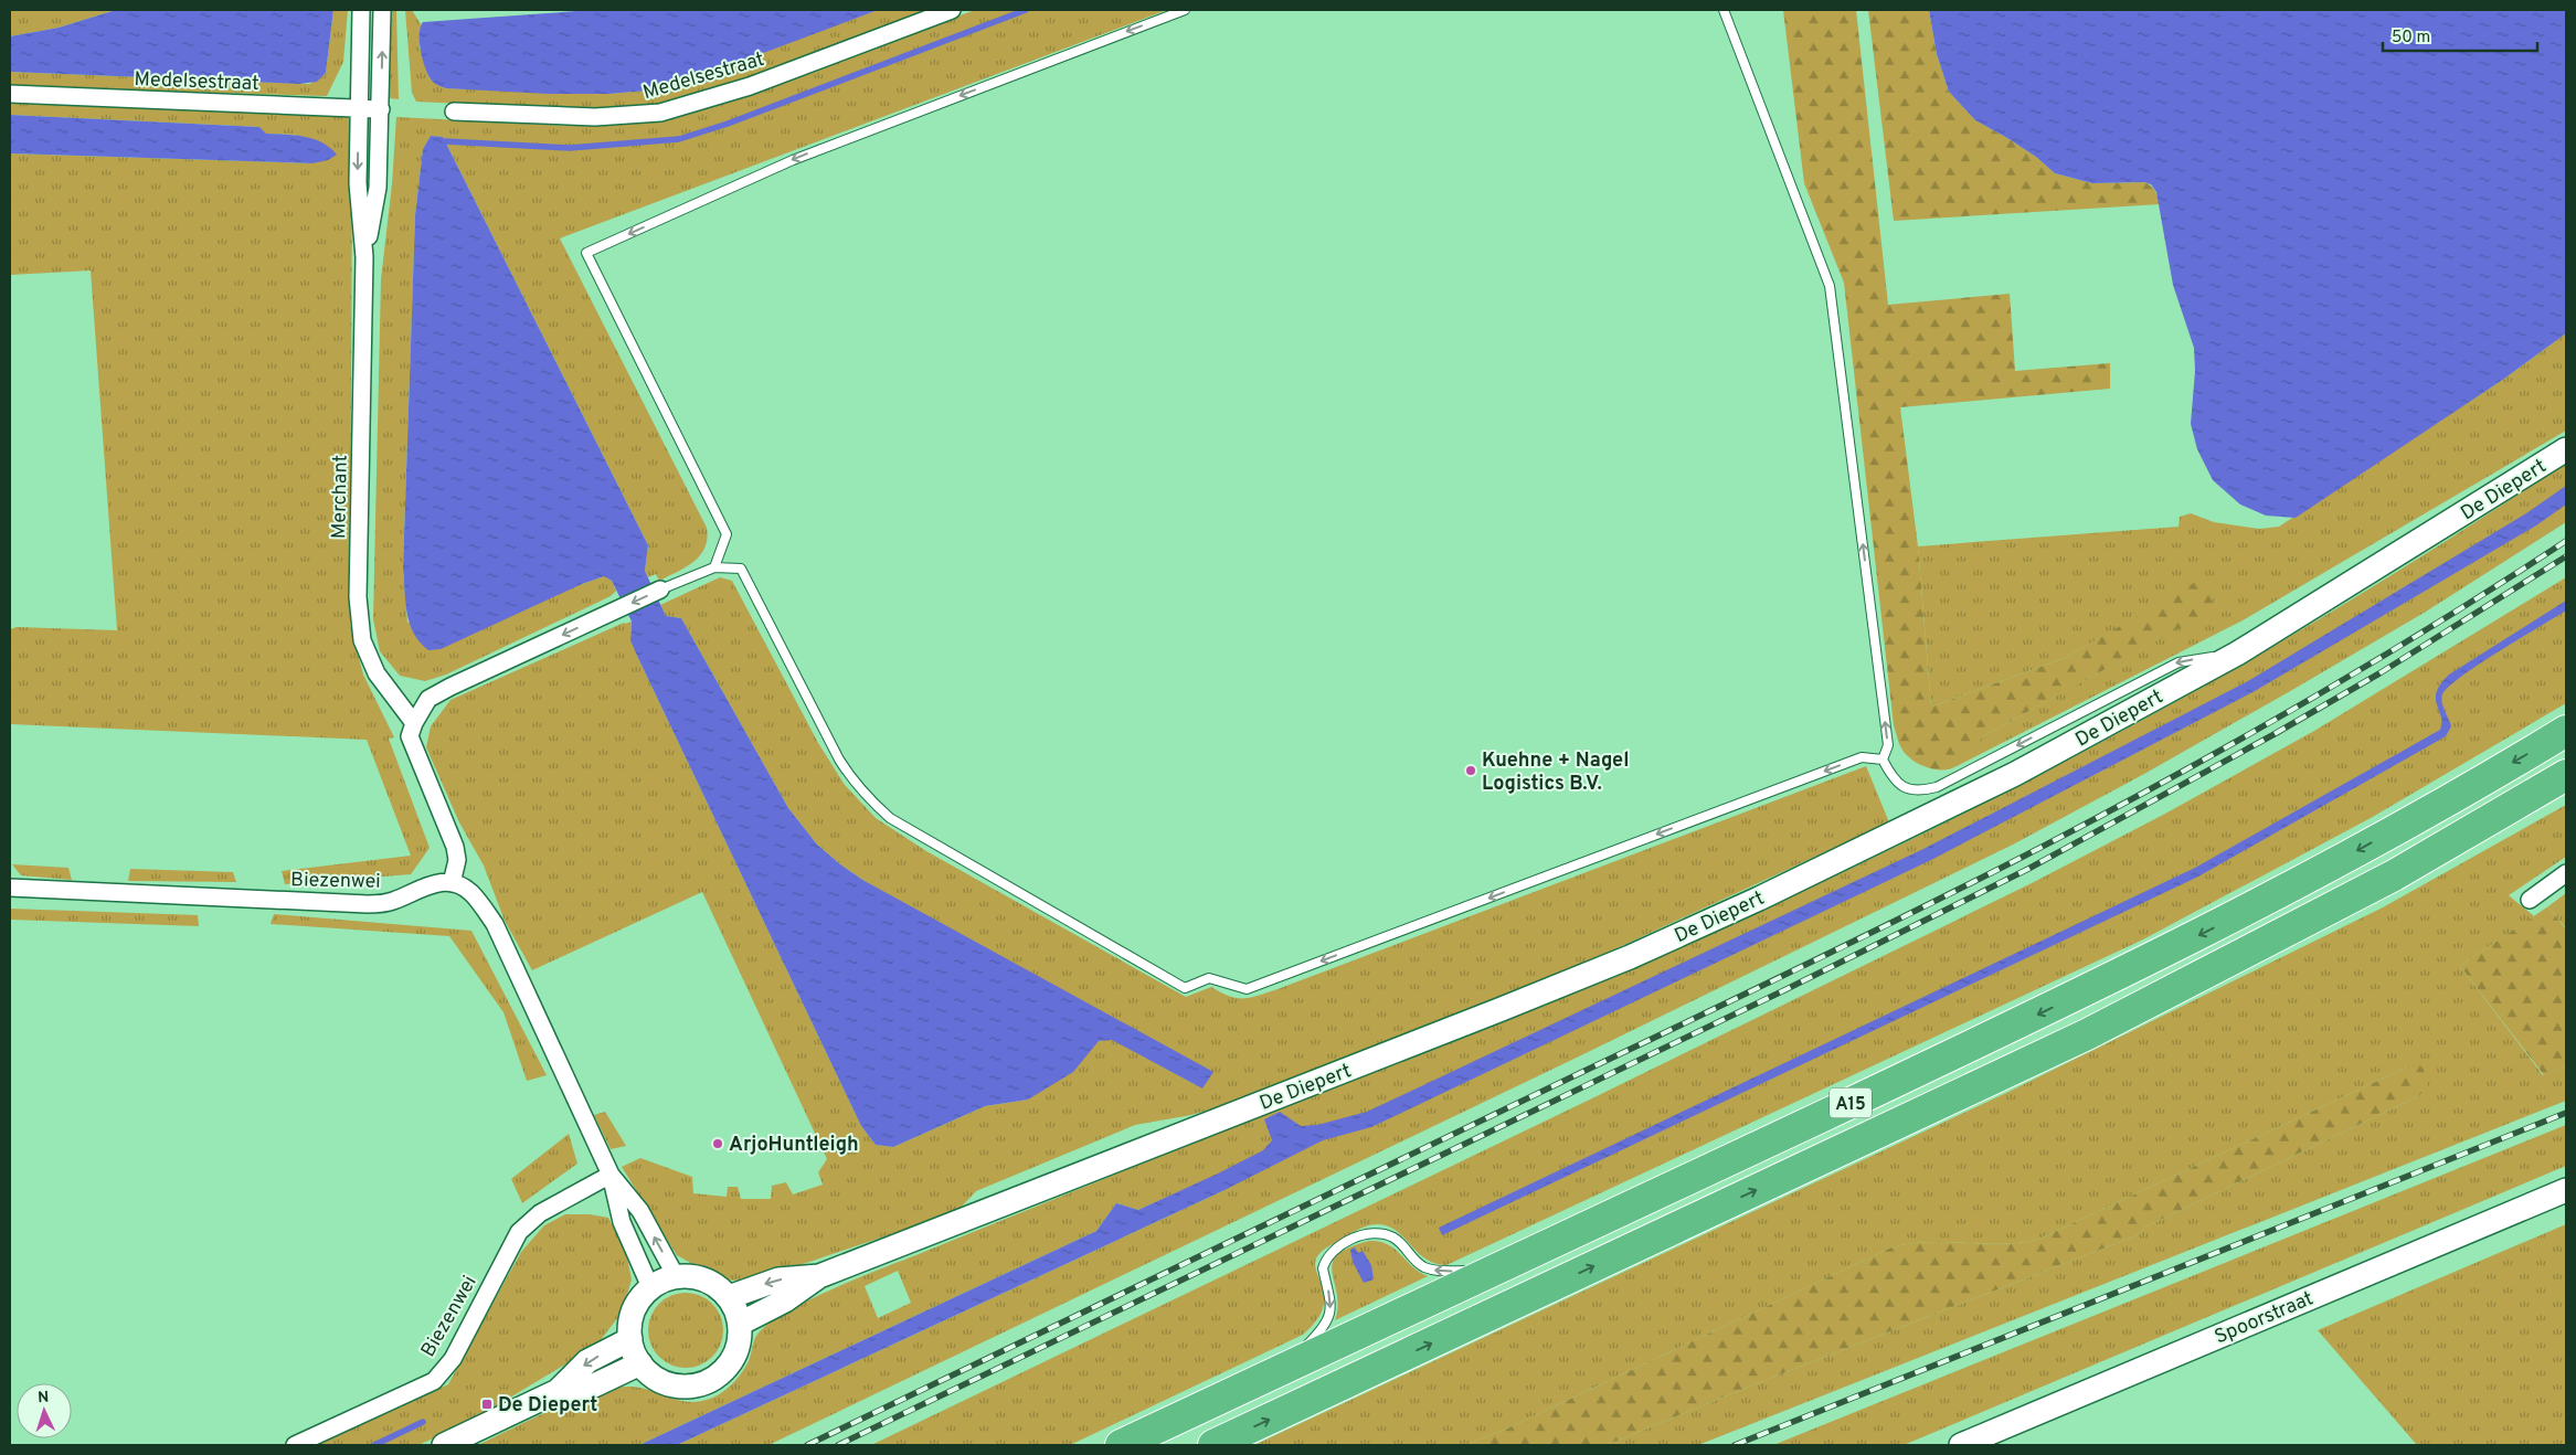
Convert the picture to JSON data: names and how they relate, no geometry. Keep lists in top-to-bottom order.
{
  "streets": {
    "highway": ["A15"],
    "main road": ["De Diepert", "Spoorstraat"],
    "street": ["Medelsestraat", "Merchant", "Biezenwei"]
  },
  "places": {
    "other": ["Kuehne + Nagel Logistics B.V.", "ArjoHuntleigh"],
    "transit": ["De Diepert"]
  },
  "scale_bar": "50 m",
  "north": "top"
}
